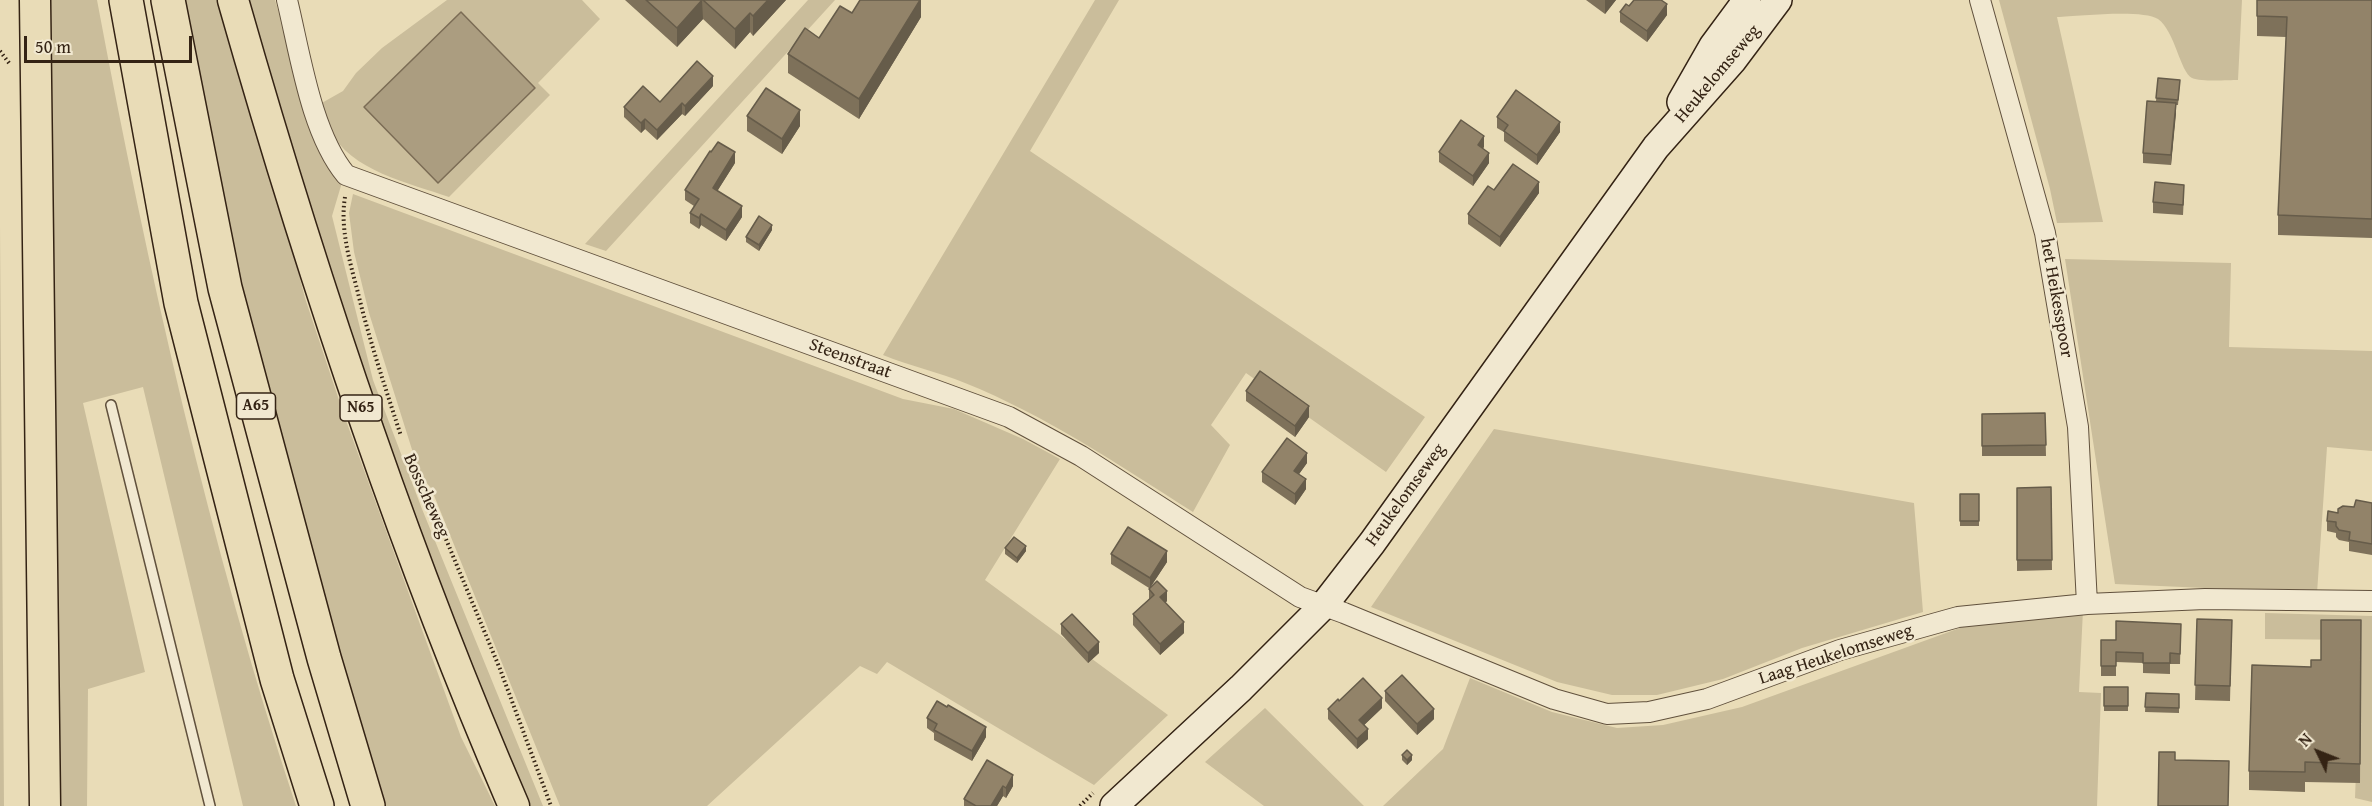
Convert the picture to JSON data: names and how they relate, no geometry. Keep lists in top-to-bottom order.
{
  "streets": {
    "highway": ["A65"],
    "main road": ["N65"],
    "street": [
      "Heukelomseweg",
      "het Heikesspoor",
      "Steenstraat",
      "Laag Heukelomseweg"
    ],
    "path": ["Bosscheweg"]
  },
  "crossings": [
    ["Heukelomseweg", "Steenstraat"],
    ["Heukelomseweg", "Laag Heukelomseweg"],
    ["het Heikesspoor", "Laag Heukelomseweg"],
    ["Steenstraat", "Bosscheweg"],
    ["Steenstraat", "Laag Heukelomseweg"]
  ],
  "scale_bar": "50 m",
  "north": "top left"
}
